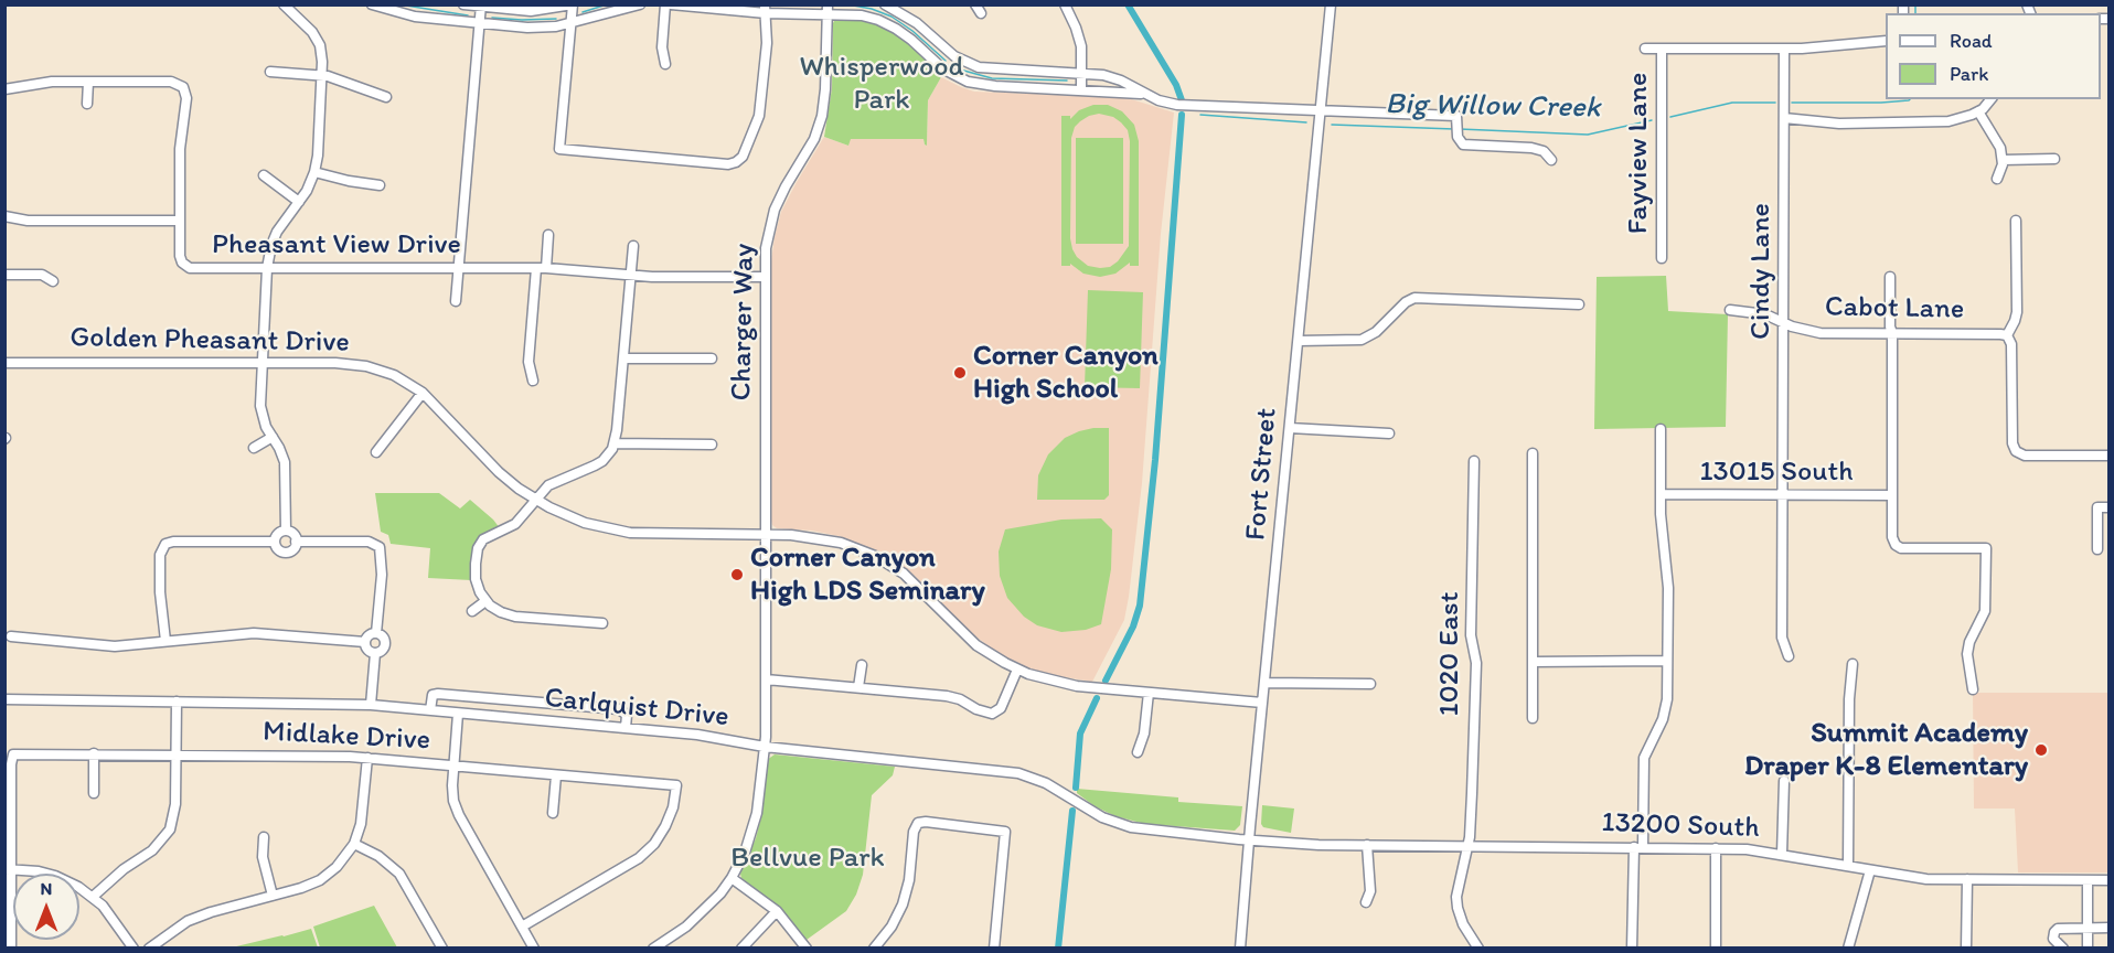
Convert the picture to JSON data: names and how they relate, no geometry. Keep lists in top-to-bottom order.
{
  "streets": {
    "street": [
      "Fayview Lane",
      "Pheasant View Drive",
      "Cindy Lane",
      "Cabot Lane",
      "Charger Way",
      "Golden Pheasant Drive",
      "13015 South",
      "Fort Street",
      "1020 East",
      "Carlquist Drive",
      "Midlake Drive",
      "13200 South"
    ]
  },
  "crossings": [
    ["Pheasant View Drive", "Charger Way"],
    ["Cindy Lane", "Cabot Lane"],
    ["Cindy Lane", "13015 South"],
    ["Charger Way", "Golden Pheasant Drive"],
    ["Charger Way", "Carlquist Drive"],
    ["Golden Pheasant Drive", "Fort Street"],
    ["Fort Street", "Carlquist Drive"],
    ["Fort Street", "13200 South"],
    ["1020 East", "13200 South"],
    ["Carlquist Drive", "13200 South"]
  ],
  "water": ["Big Willow Creek"],
  "parks": ["Whisperwood Park", "Bellvue Park"],
  "places": ["Corner Canyon High School", "Corner Canyon High LDS Seminary", "Summit Academy Draper K-8 Elementary"],
  "legend": ["Road", "Park"],
  "north": "top"
}
